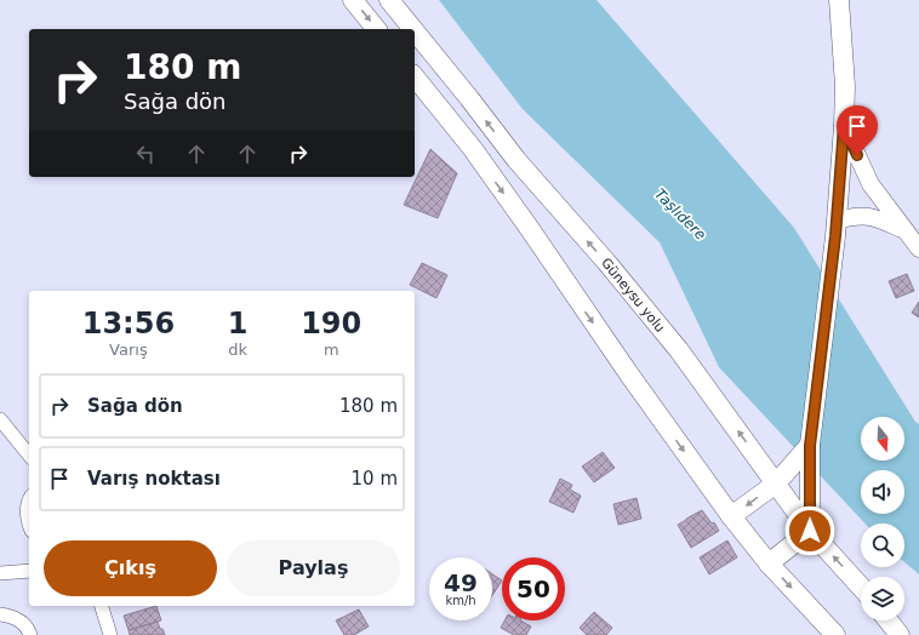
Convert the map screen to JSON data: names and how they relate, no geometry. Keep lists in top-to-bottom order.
{
  "streets": {
    "main road": ["Güneysu yolu"]
  },
  "water": ["Taşlıdere"],
  "north": "bottom",
  "page": {
    "turn": ["180 m", "Sağa dön"],
    "eta": [
      "13:56",
      "Varış",
      "1",
      "dk",
      "190",
      "m"
    ],
    "list": [
      {
        "name": "Sağa dön",
        "value": "180 m"
      },
      {
        "name": "Varış noktası",
        "value": "10 m"
      }
    ],
    "buttons": ["Çıkış", "Paylaş"],
    "speed": "49 km/h",
    "limit": "50"
  }
}
